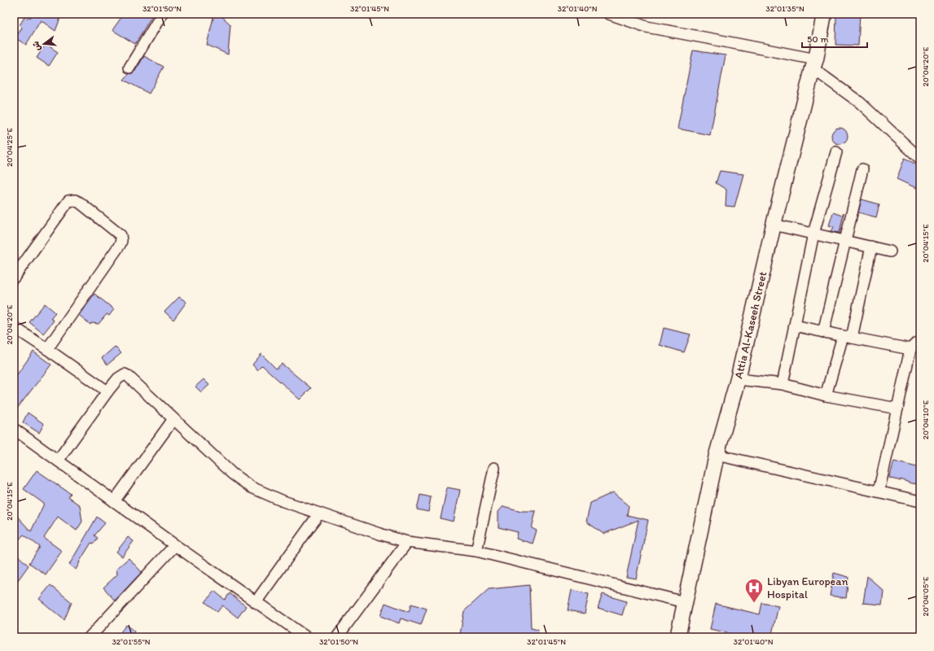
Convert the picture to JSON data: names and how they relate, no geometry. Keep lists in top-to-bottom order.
{
  "streets": {
    "street": ["Attia Al-Kaseeh Street"]
  },
  "places": {
    "hospital": ["Libyan European Hospital"]
  },
  "scale_bar": "50 m",
  "north": "left",
  "coordinates": [
    "32°01'50\"N",
    "32°01'45\"N",
    "32°01'40\"N",
    "32°01'35\"N",
    "20°04'20\"E",
    "20°04'25\"E",
    "20°04'15\"E",
    "20°04'10\"E",
    "20°04'05\"E",
    "32°01'55\"N"
  ]
}
